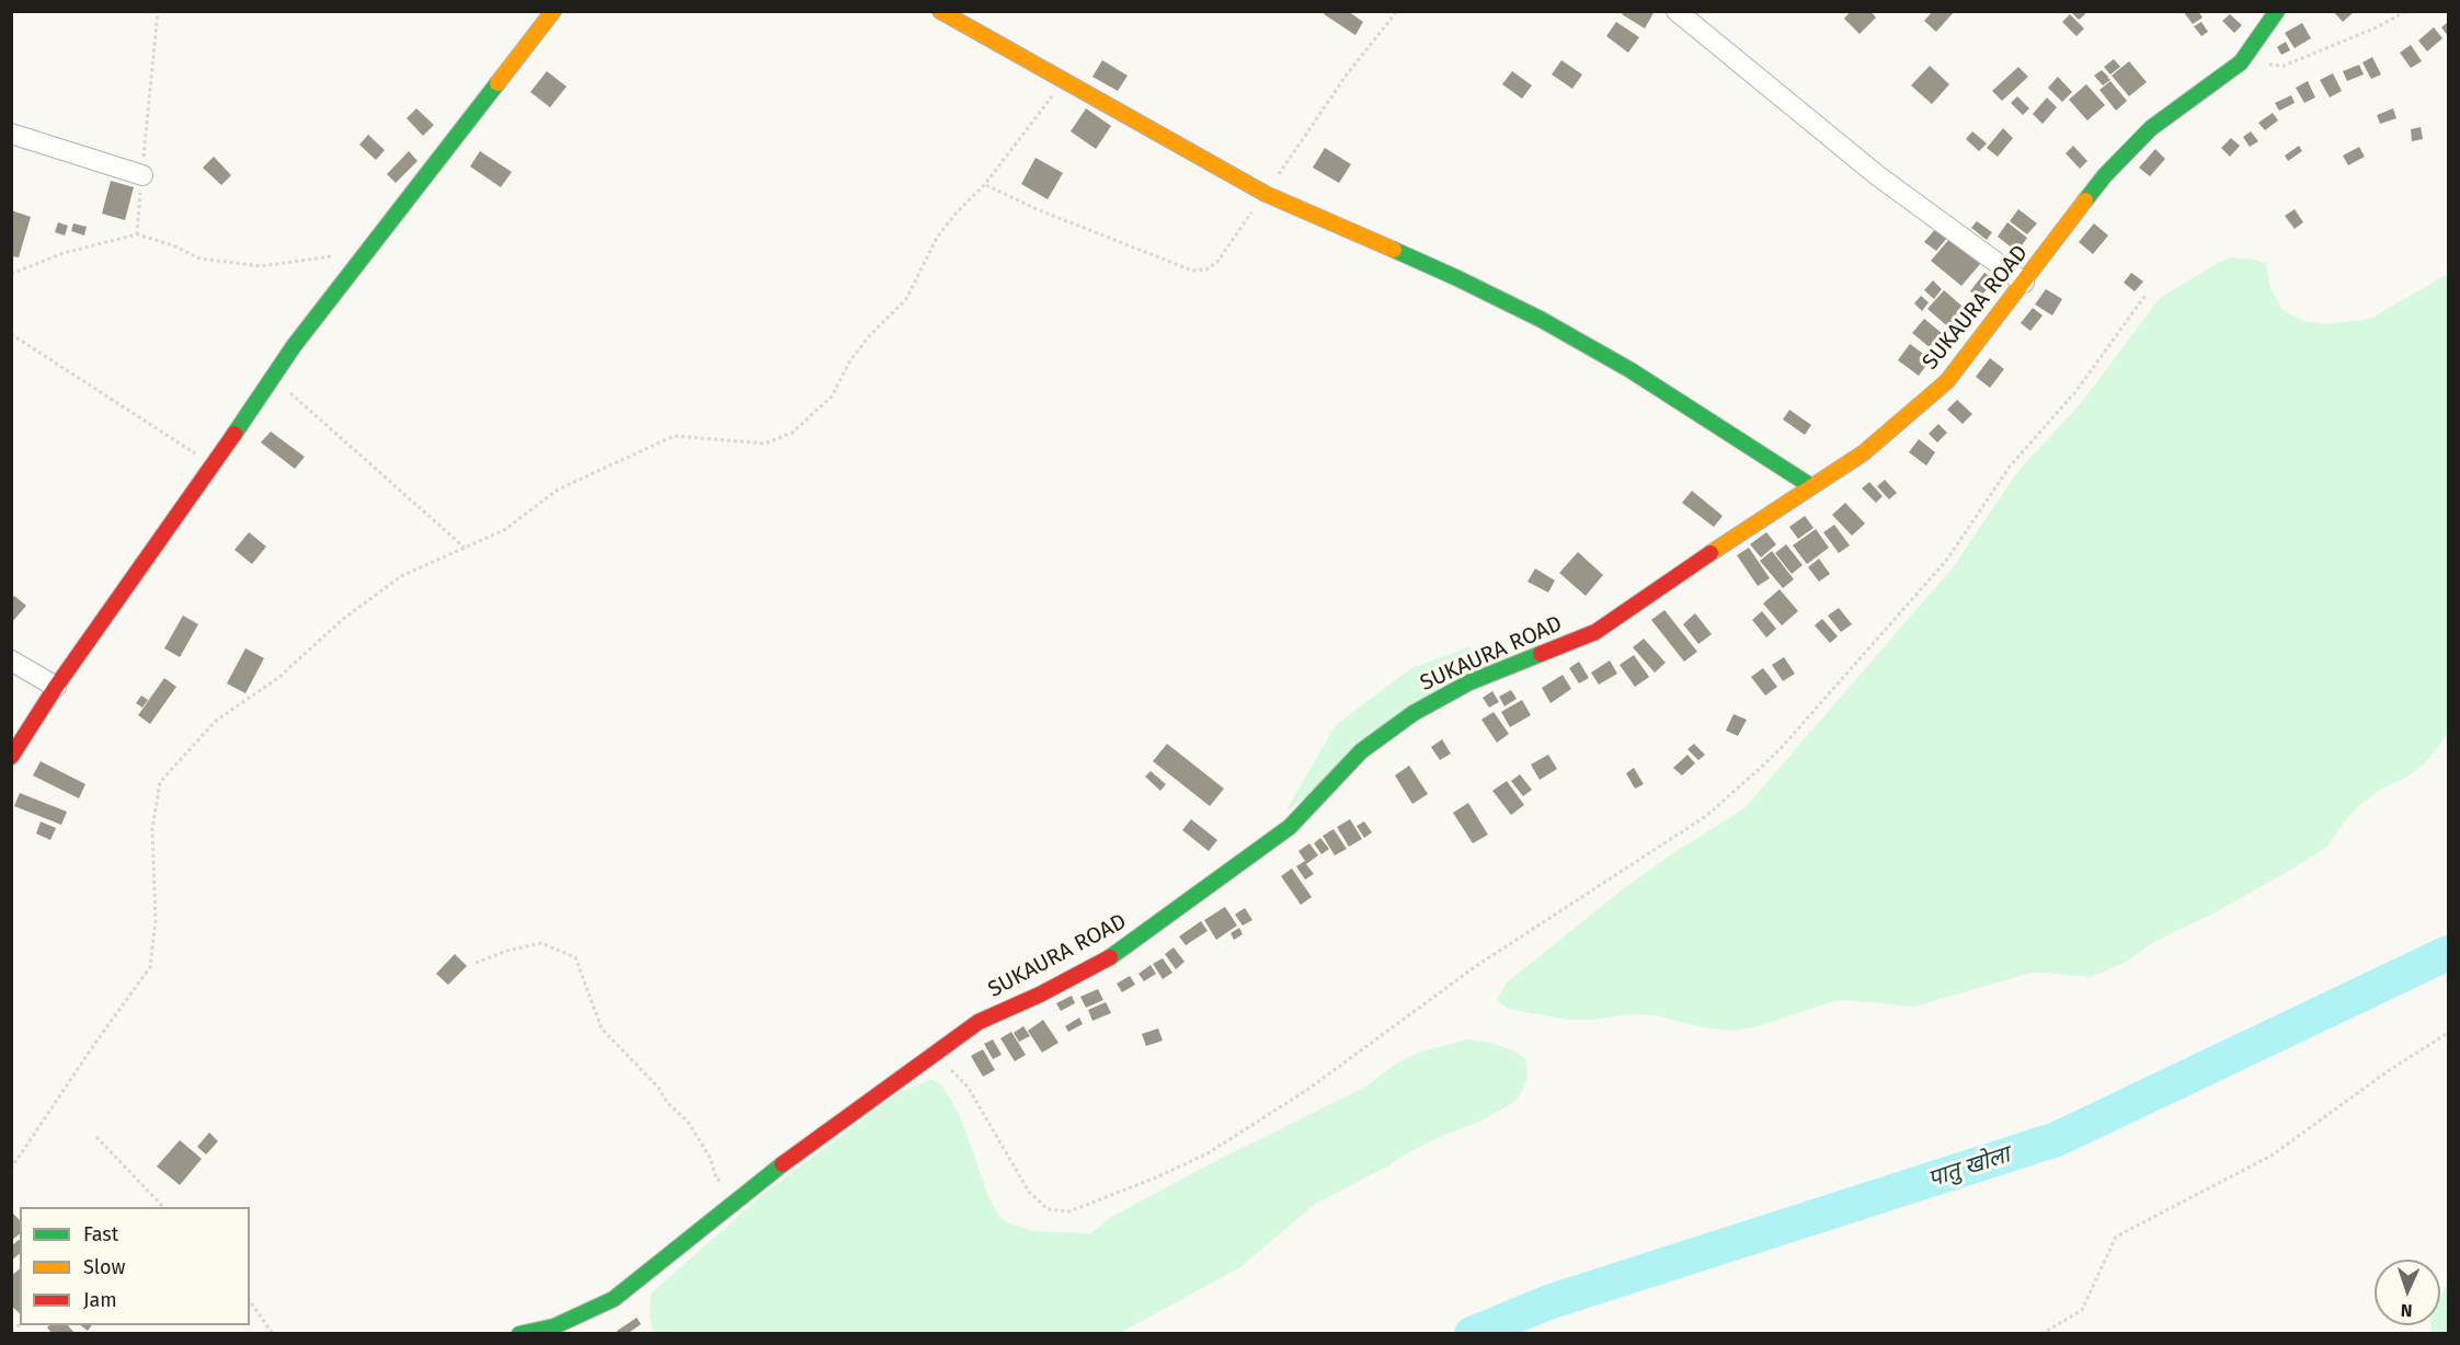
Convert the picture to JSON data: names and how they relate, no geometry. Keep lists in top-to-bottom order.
{
  "streets": {
    "street": ["SUKAURA ROAD"]
  },
  "water": ["पातु खोला"],
  "legend": ["Fast", "Slow", "Jam"],
  "north": "bottom"
}
